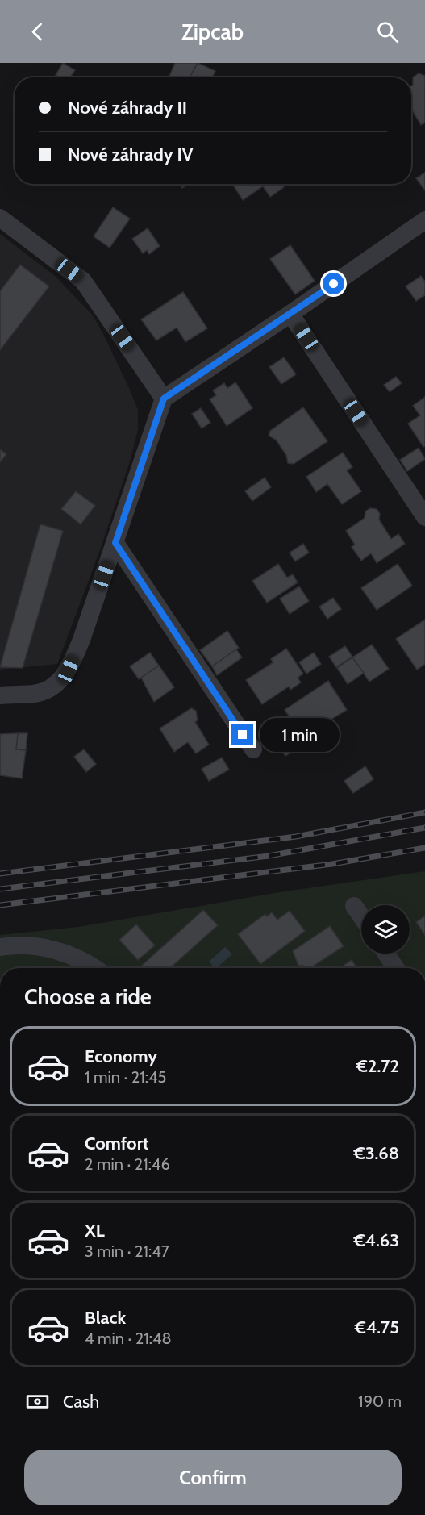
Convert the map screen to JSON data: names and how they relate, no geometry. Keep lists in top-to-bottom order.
{
  "page": {
    "header": "Zipcab",
    "banner": ["Nové záhrady II", "Nové záhrady IV"],
    "bubble": "1 min",
    "heading": "Choose a ride",
    "list": [
      {
        "name": "Economy",
        "note": "1 min · 21:45",
        "value": "€2.72"
      },
      {
        "name": "Comfort",
        "note": "2 min · 21:46",
        "value": "€3.68"
      },
      {
        "name": "XL",
        "note": "3 min · 21:47",
        "value": "€4.63"
      },
      {
        "name": "Black",
        "note": "4 min · 21:48",
        "value": "€4.75"
      }
    ],
    "pay": ["Cash", "190 m"],
    "buttons": "Confirm"
  }
}
